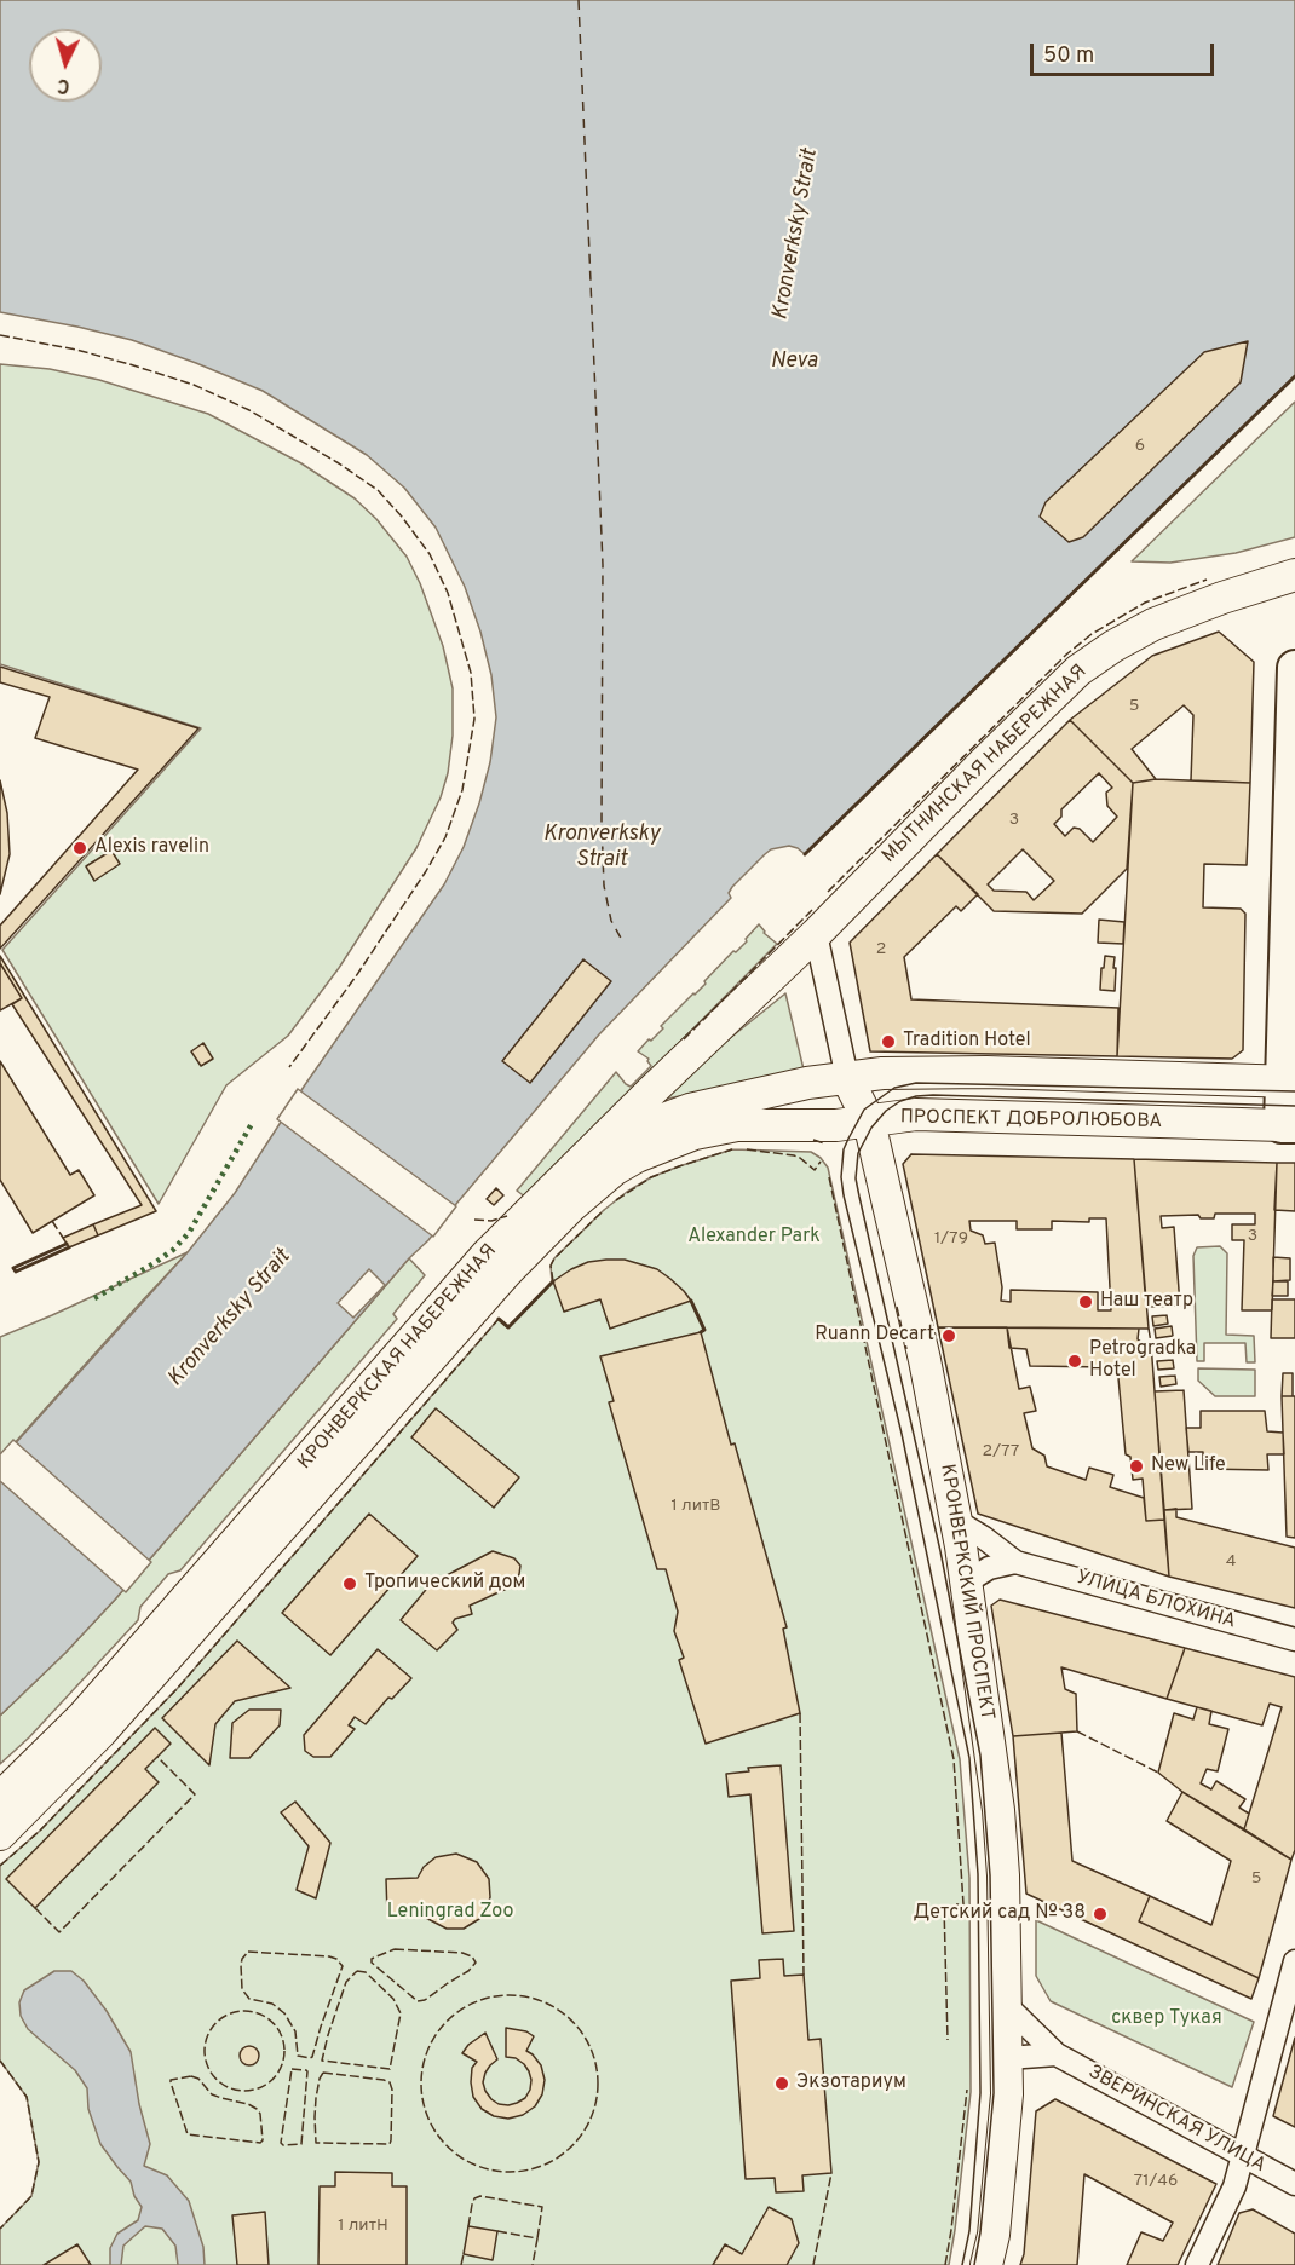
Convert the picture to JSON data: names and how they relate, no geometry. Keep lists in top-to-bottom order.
{
  "streets": {
    "main road": [
      "МЫТНИНСКАЯ НАБЕРЕЖНАЯ",
      "ПРОСПЕКТ ДОБРОЛЮБОВА",
      "КРОНВЕРКСКАЯ НАБЕРЕЖНАЯ",
      "КРОНВЕРКСКИЙ ПРОСПЕКТ"
    ],
    "street": ["УЛИЦА БЛОХИНА", "ЗВЕРИНСКАЯ УЛИЦА"]
  },
  "crossings": [
    ["МЫТНИНСКАЯ НАБЕРЕЖНАЯ", "КРОНВЕРКСКАЯ НАБЕРЕЖНАЯ"],
    ["МЫТНИНСКАЯ НАБЕРЕЖНАЯ", "КРОНВЕРКСКИЙ ПРОСПЕКТ"],
    ["ПРОСПЕКТ ДОБРОЛЮБОВА", "КРОНВЕРКСКАЯ НАБЕРЕЖНАЯ"],
    ["ПРОСПЕКТ ДОБРОЛЮБОВА", "КРОНВЕРКСКИЙ ПРОСПЕКТ"],
    ["КРОНВЕРКСКАЯ НАБЕРЕЖНАЯ", "КРОНВЕРКСКИЙ ПРОСПЕКТ"],
    ["КРОНВЕРКСКИЙ ПРОСПЕКТ", "УЛИЦА БЛОХИНА"],
    ["КРОНВЕРКСКИЙ ПРОСПЕКТ", "ЗВЕРИНСКАЯ УЛИЦА"]
  ],
  "water": ["Kronverksky Strait", "Neva"],
  "parks": ["Alexander Park", "Leningrad Zoo", "сквер Тукая"],
  "places": [
    "Alexis ravelin",
    "Tradition Hotel",
    "Наш театр",
    "Ruann Decart",
    "Petrogradka Hotel",
    "New Life",
    "Тропический дом",
    "Детский сад № 38",
    "Экзотариум"
  ],
  "house_numbers": [
    "6",
    "5",
    "3",
    "2",
    "3",
    "1/79",
    "2/77",
    "1 литВ",
    "4",
    "5",
    "71/46",
    "1 литН"
  ],
  "scale_bar": "50 m",
  "north": "bottom"
}
